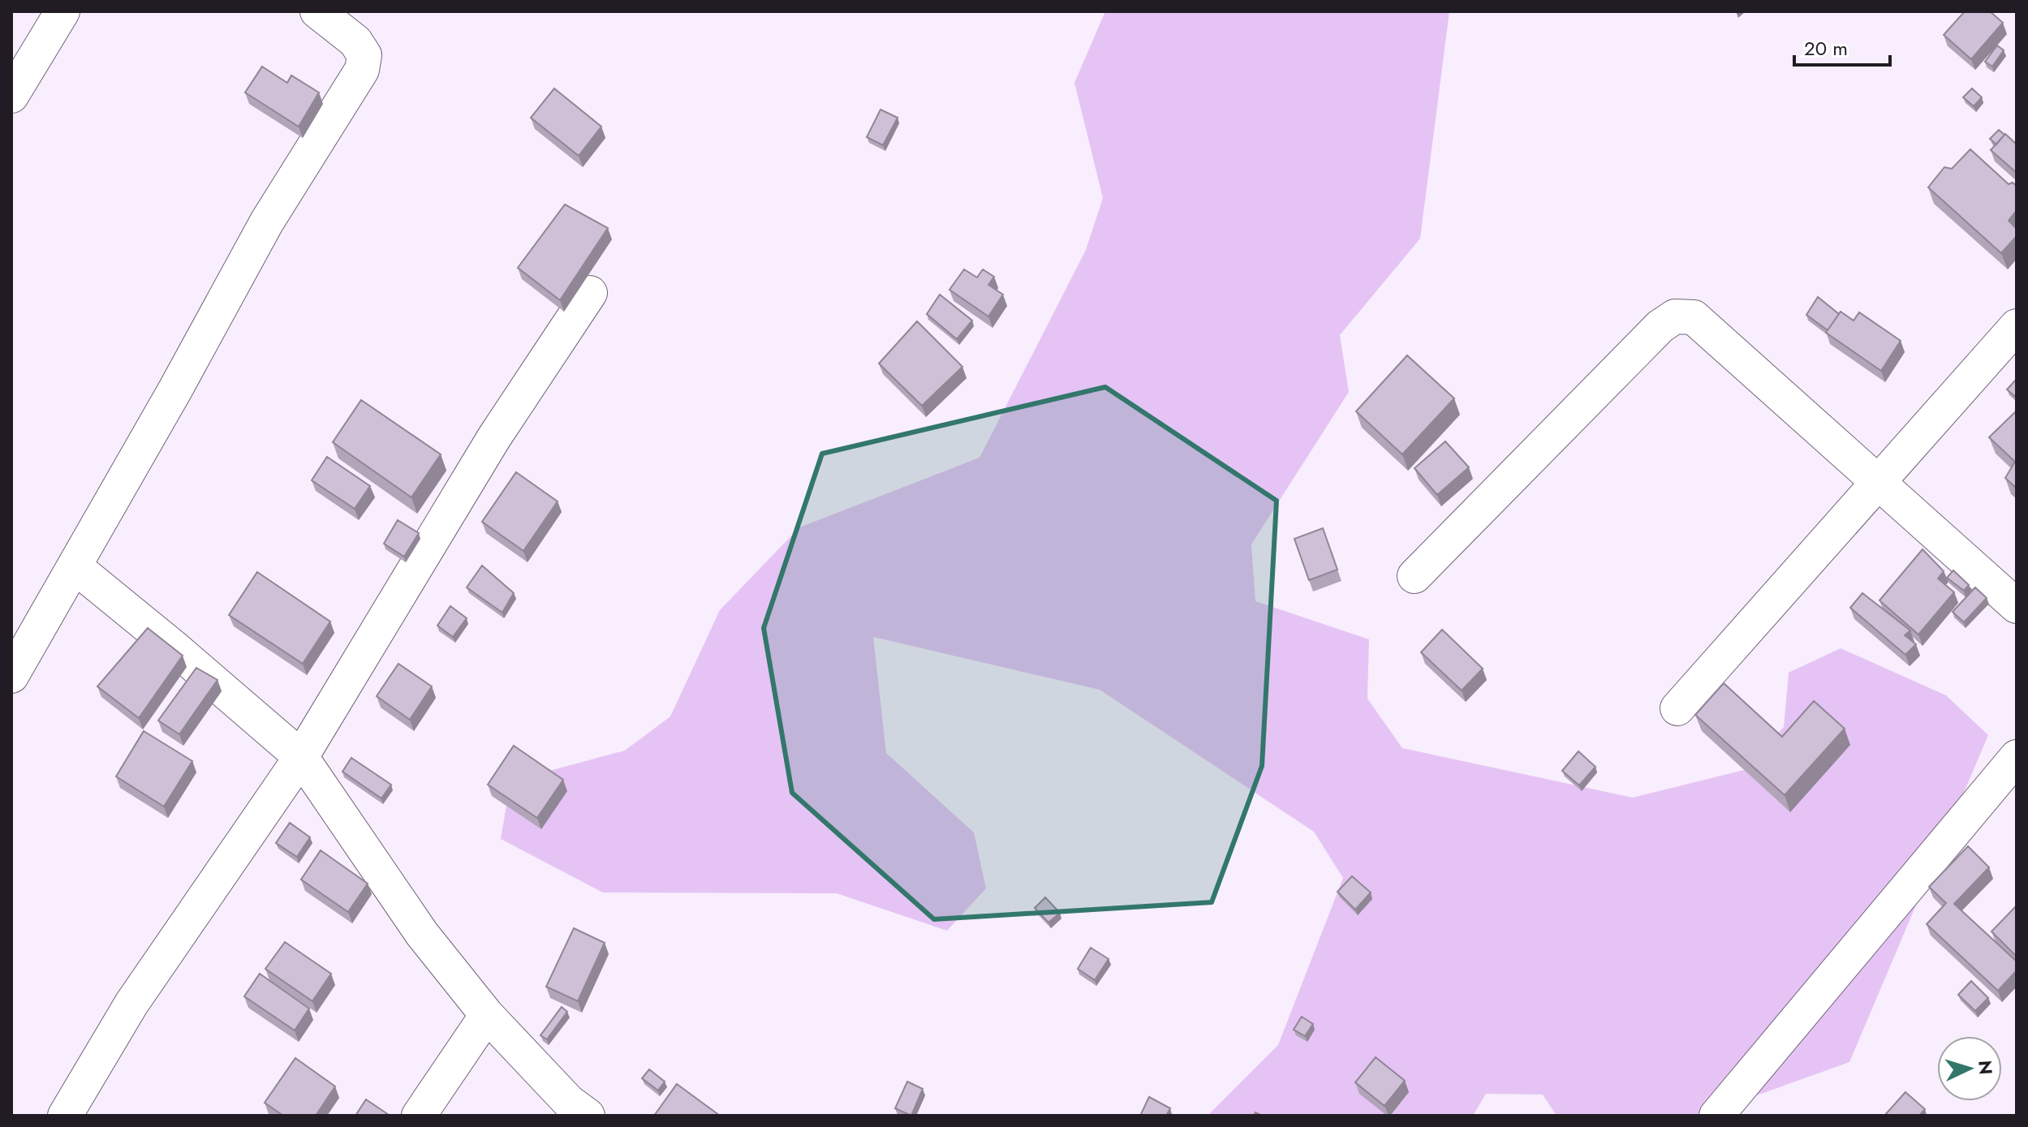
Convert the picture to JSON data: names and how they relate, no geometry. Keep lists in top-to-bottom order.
{
  "scale_bar": "20 m",
  "north": "right"
}
